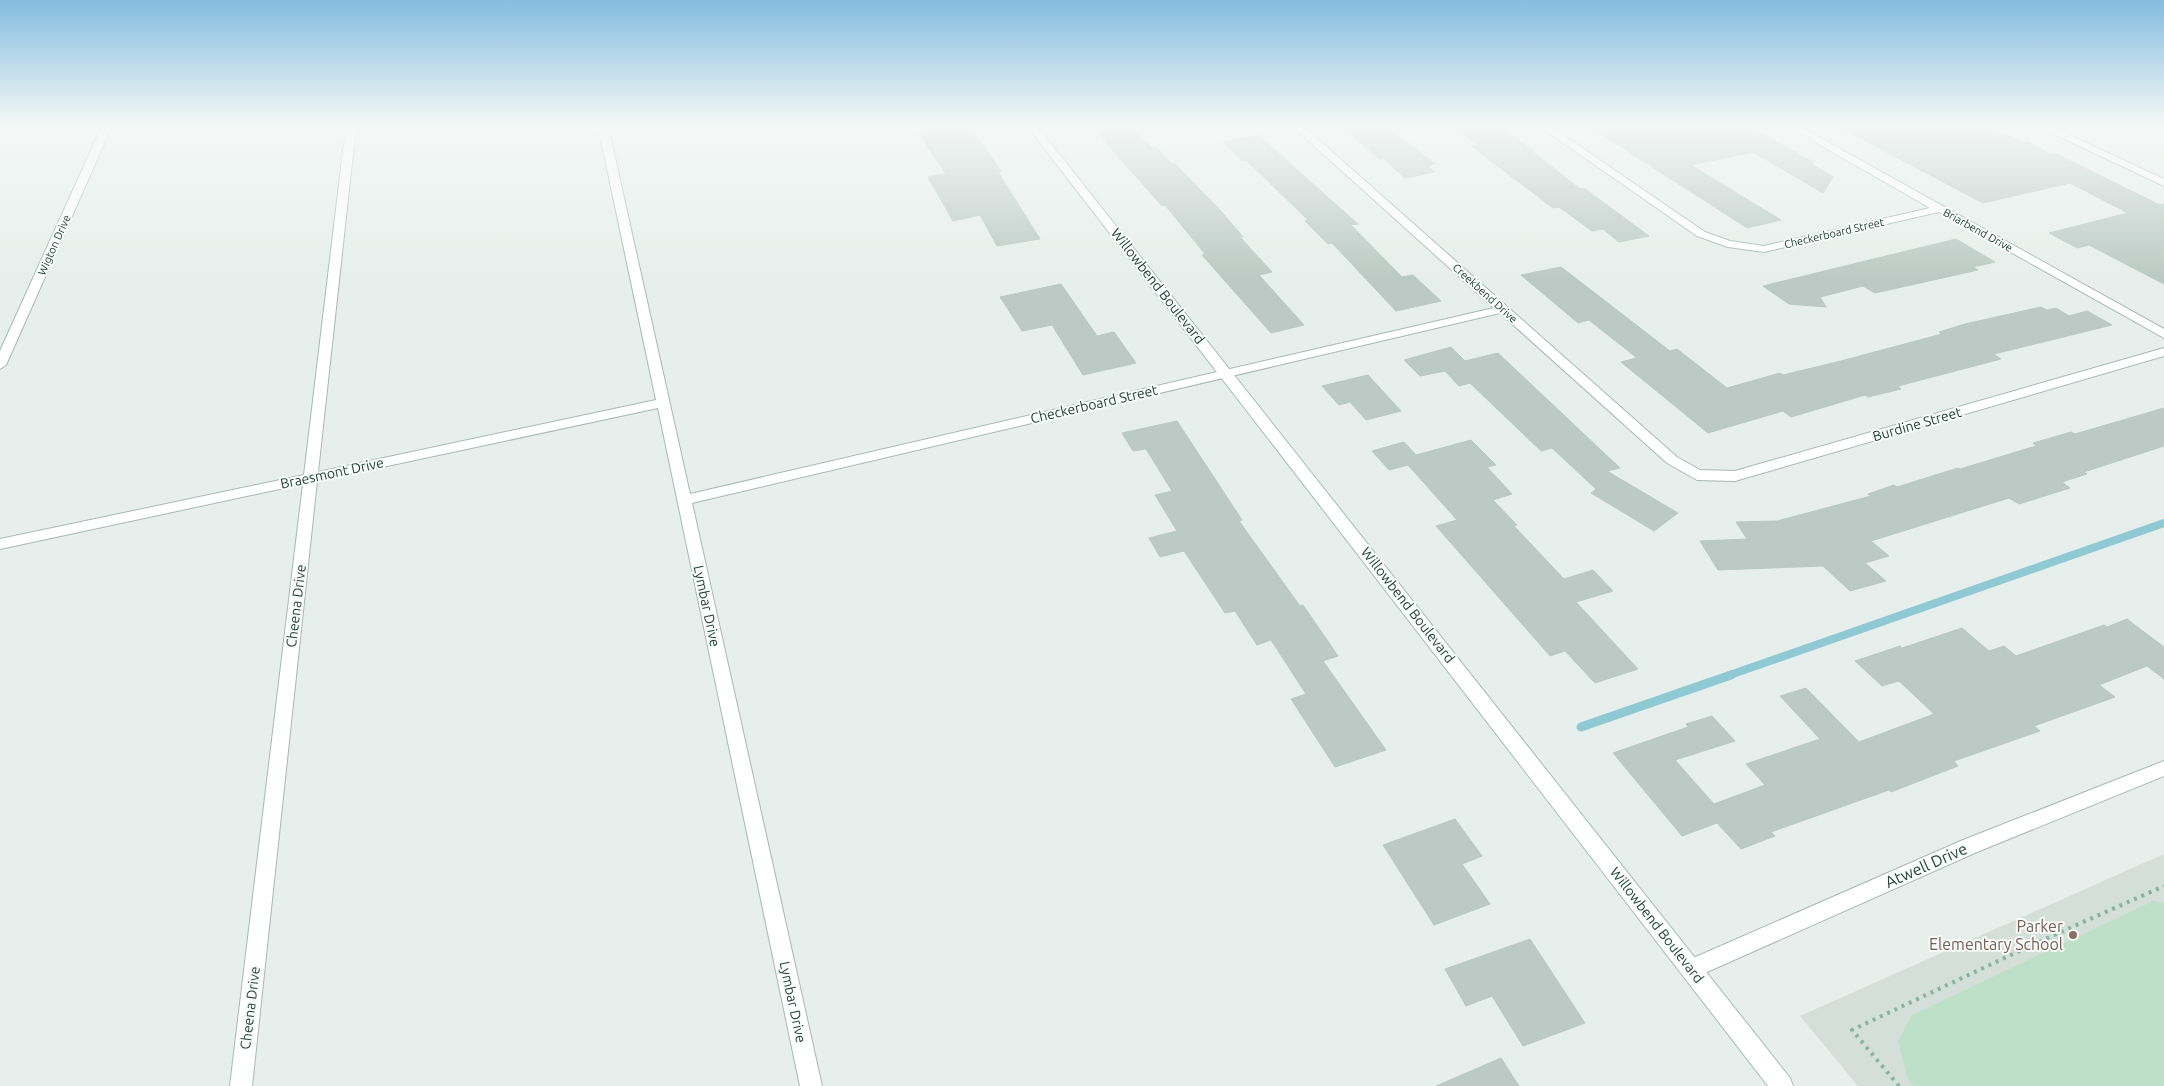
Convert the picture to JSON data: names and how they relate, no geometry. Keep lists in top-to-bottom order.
{
  "streets": {
    "street": [
      "Briarbend Drive",
      "Checkerboard Street",
      "Wigton Drive",
      "Willowbend Boulevard",
      "Creekbend Drive",
      "Burdine Street",
      "Braesmont Drive",
      "Cheena Drive",
      "Lymbar Drive",
      "Atwell Drive"
    ]
  },
  "crossings": [
    ["Briarbend Drive", "Checkerboard Street"],
    ["Checkerboard Street", "Willowbend Boulevard"],
    ["Checkerboard Street", "Creekbend Drive"],
    ["Checkerboard Street", "Lymbar Drive"],
    ["Willowbend Boulevard", "Atwell Drive"],
    ["Creekbend Drive", "Burdine Street"],
    ["Braesmont Drive", "Cheena Drive"],
    ["Braesmont Drive", "Lymbar Drive"]
  ],
  "places": ["Parker Elementary School"]
}
